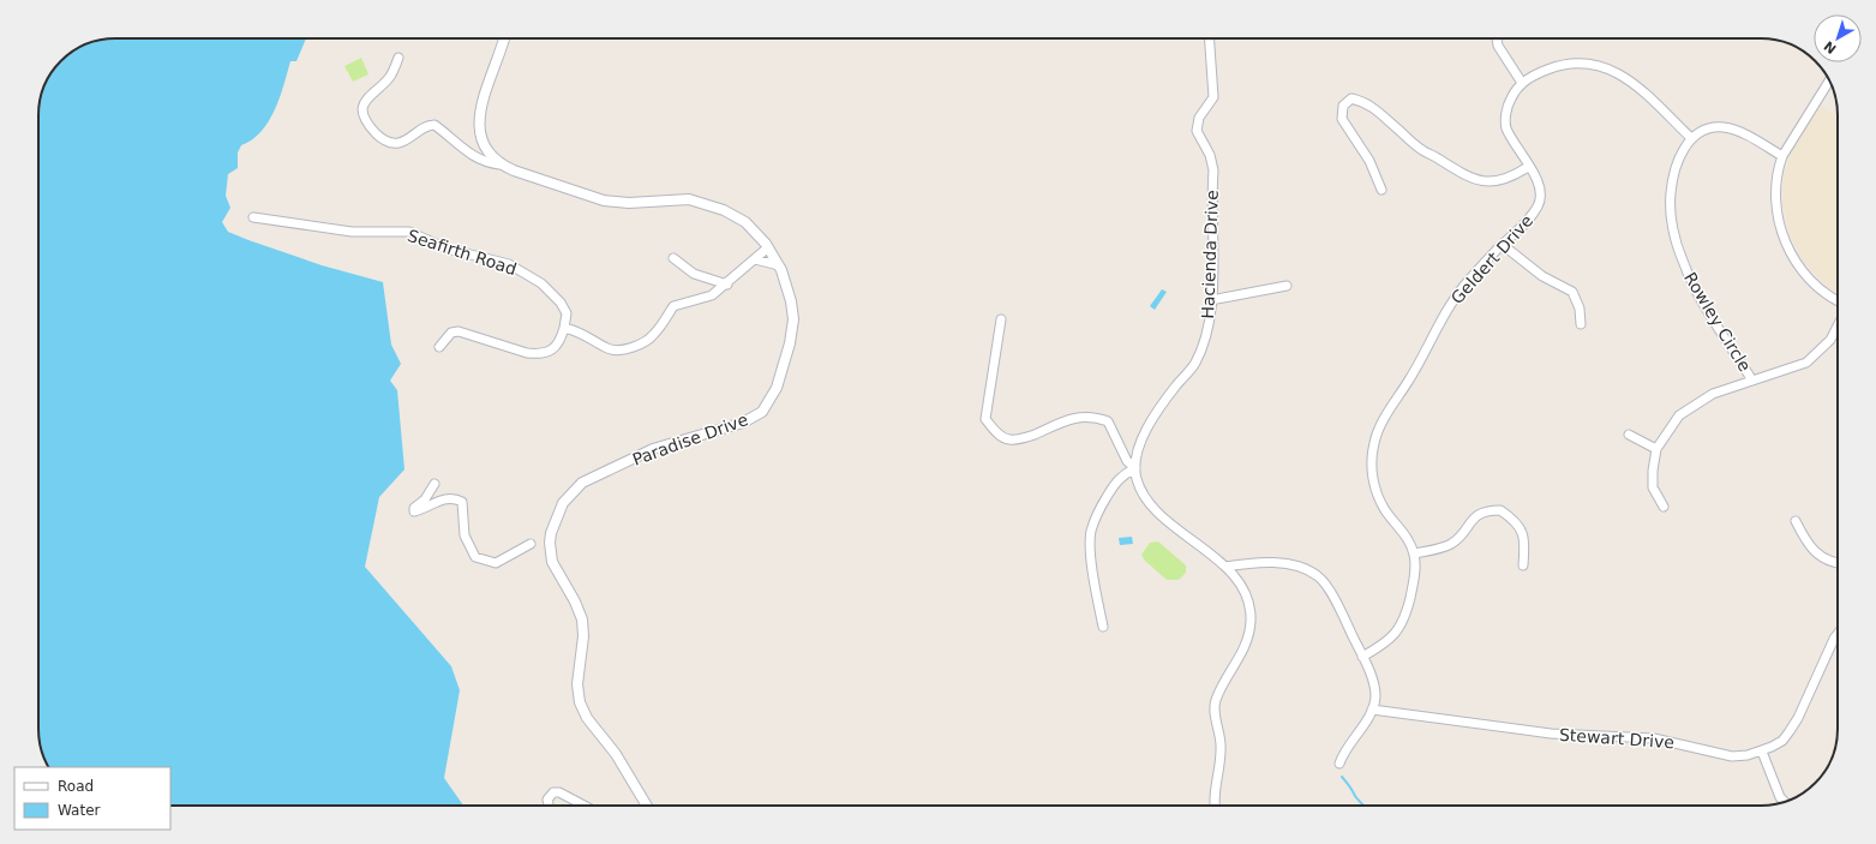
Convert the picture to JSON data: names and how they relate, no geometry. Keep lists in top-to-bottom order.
{
  "streets": {
    "street": [
      "Seafirth Road",
      "Hacienda Drive",
      "Geldert Drive",
      "Rowley Circle",
      "Paradise Drive",
      "Stewart Drive"
    ]
  },
  "legend": ["Road", "Water"],
  "north": "bottom left"
}
